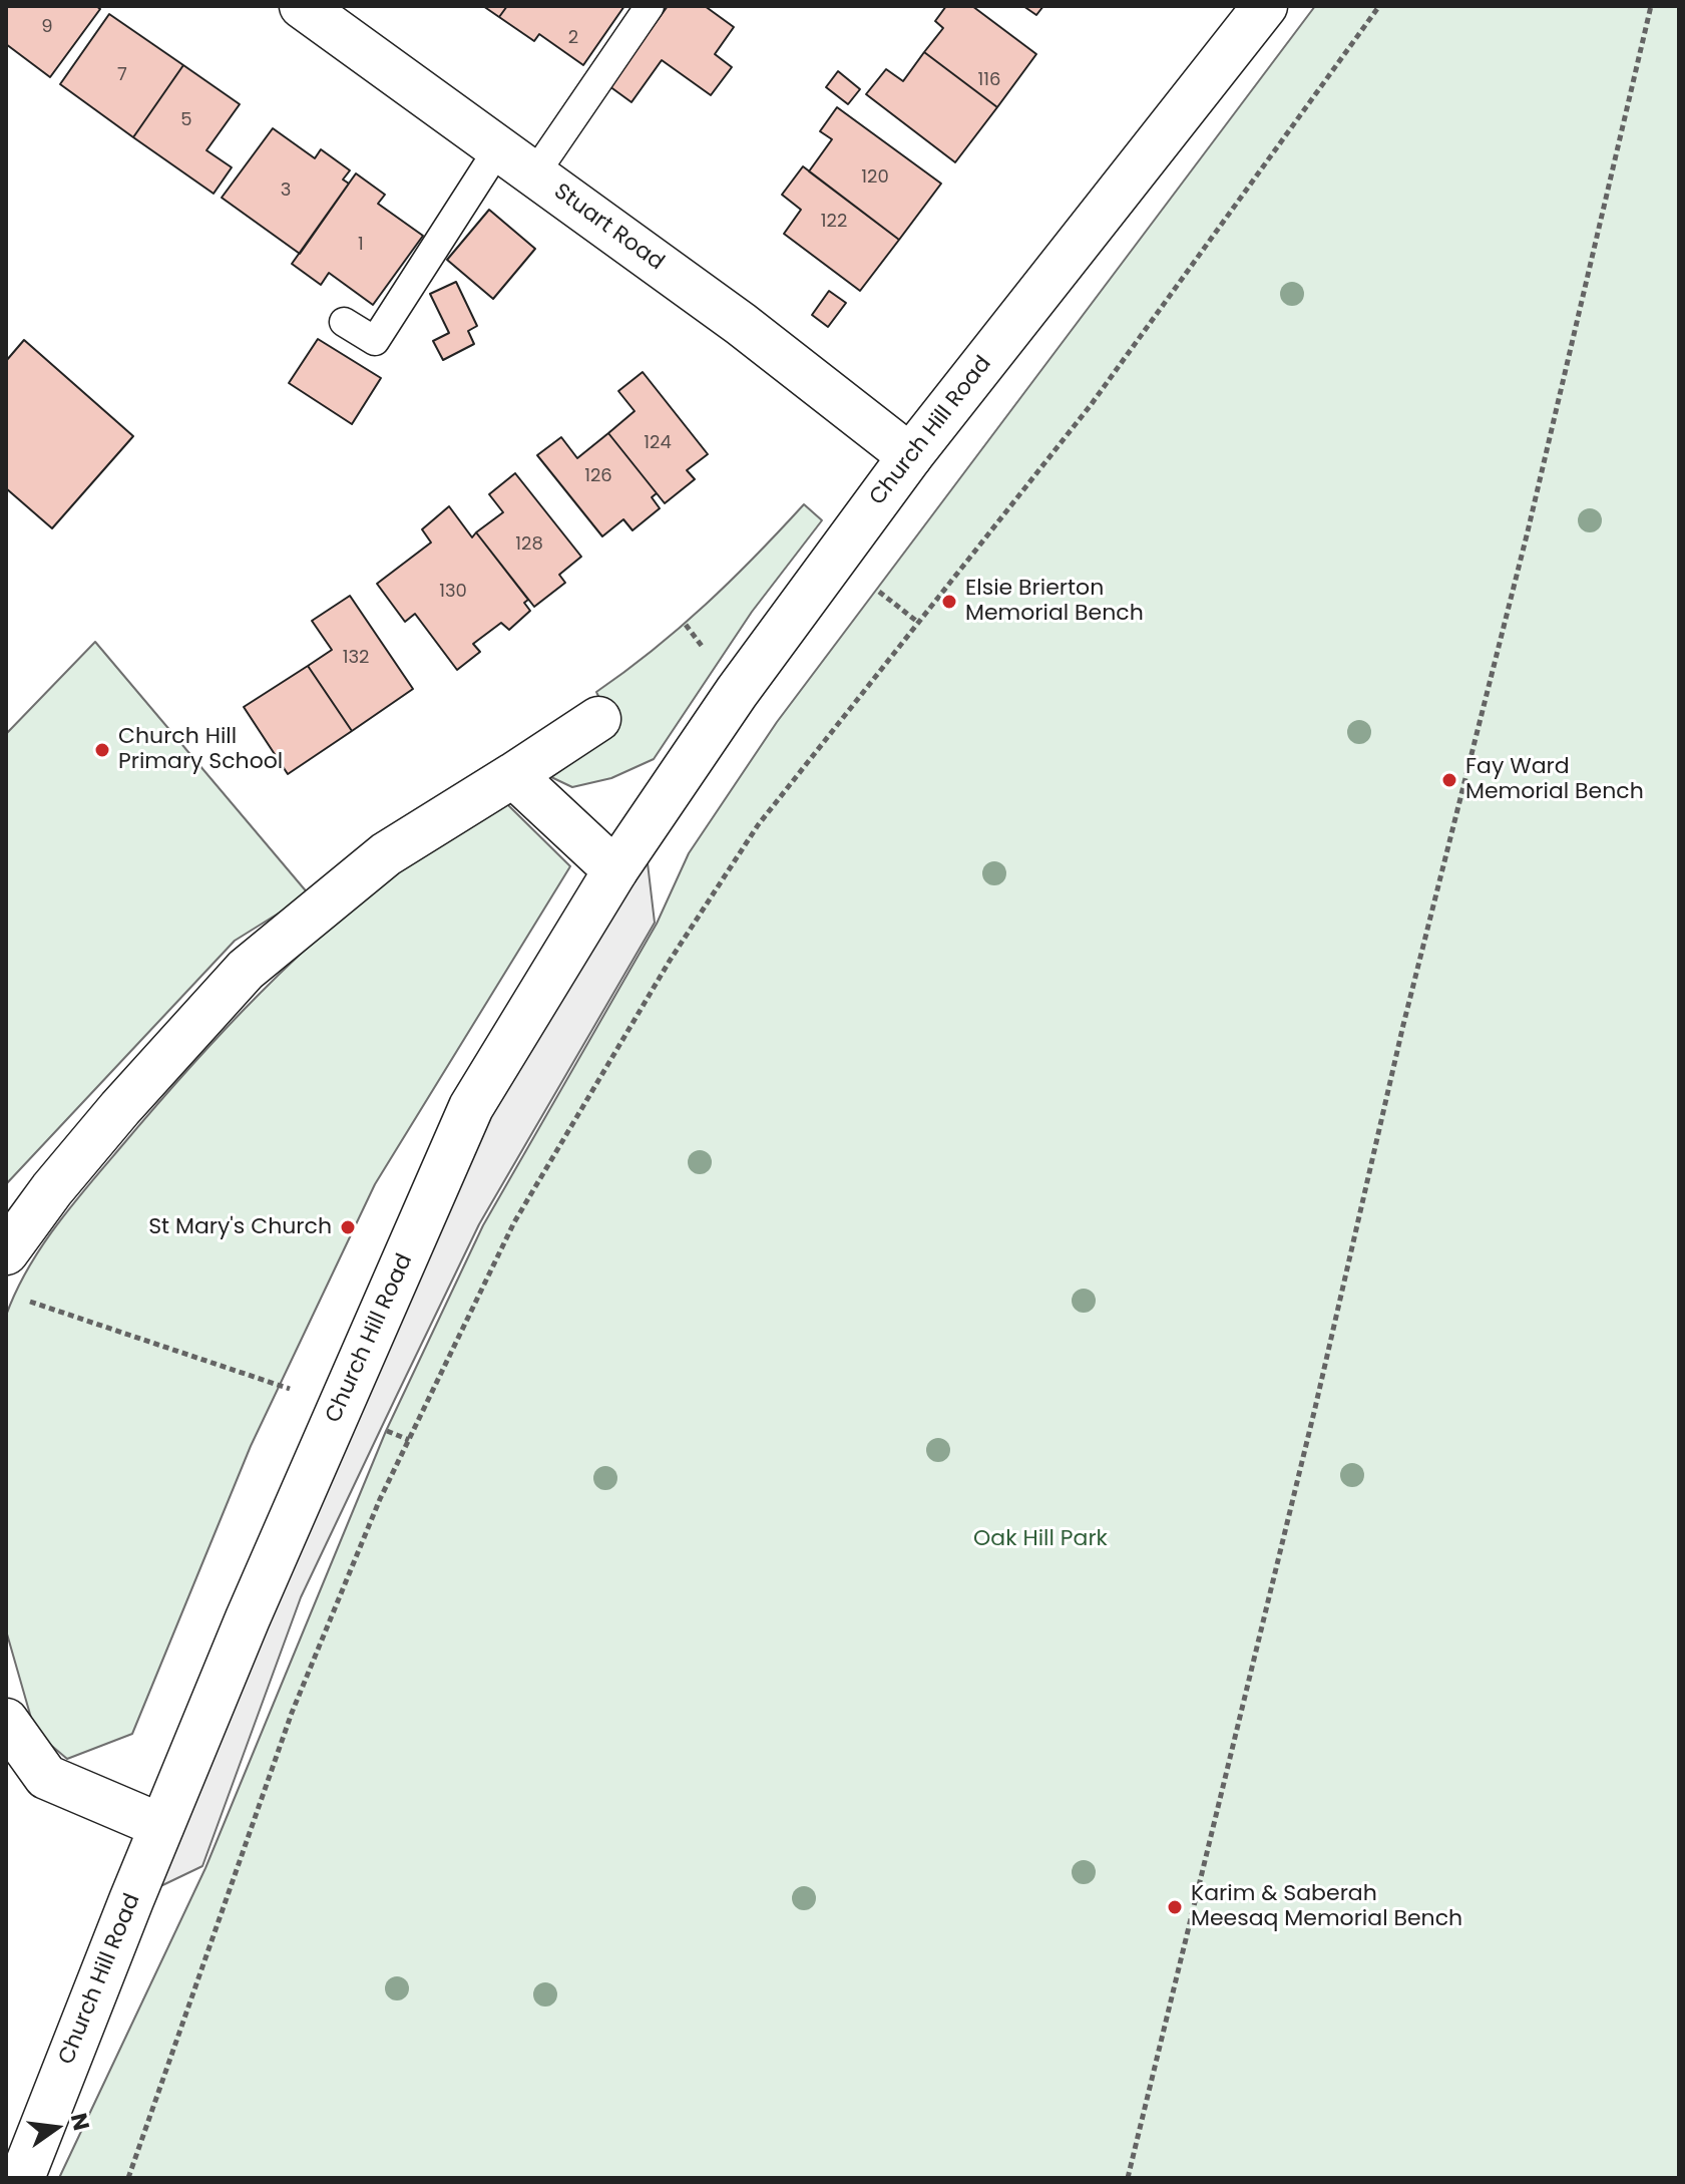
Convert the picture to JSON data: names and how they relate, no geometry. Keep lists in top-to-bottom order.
{
  "streets": {
    "street": ["Stuart Road", "Church Hill Road"]
  },
  "crossings": [
    ["Stuart Road", "Church Hill Road"]
  ],
  "parks": ["Oak Hill Park"],
  "places": [
    "Elsie Brierton Memorial Bench",
    "Church Hill Primary School",
    "Fay Ward Memorial Bench",
    "St Mary's Church",
    "Karim & Saberah Meesaq Memorial Bench"
  ],
  "house_numbers": [
    "9",
    "2",
    "7",
    "116",
    "5",
    "120",
    "3",
    "122",
    "1",
    "124",
    "126",
    "128",
    "130",
    "132"
  ],
  "north": "right"
}
